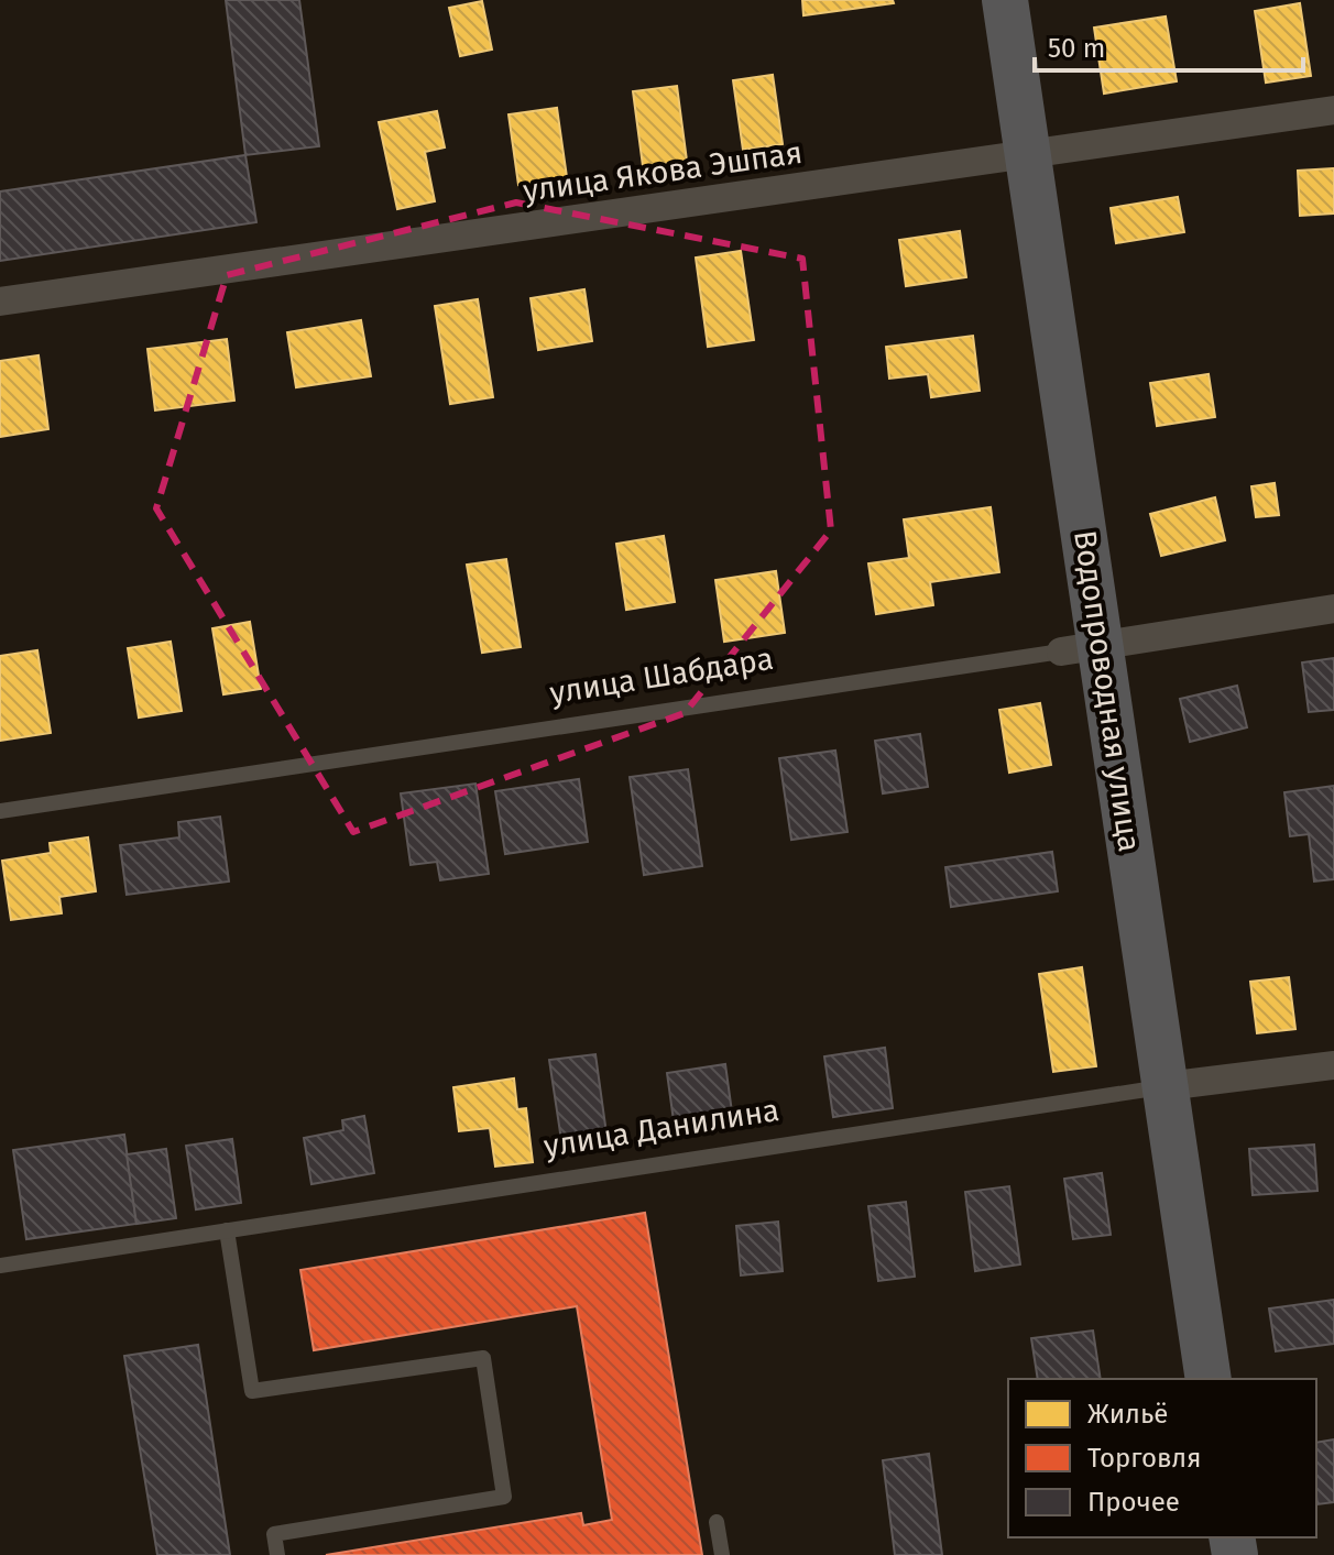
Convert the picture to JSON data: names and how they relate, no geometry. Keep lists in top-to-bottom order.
{
  "streets": {
    "main road": ["Водопроводная улица"],
    "street": ["улица Якова Эшпая", "улица Шабдара", "улица Данилина"]
  },
  "crossings": [
    ["улица Якова Эшпая", "Водопроводная улица"],
    ["улица Шабдара", "Водопроводная улица"],
    ["Водопроводная улица", "улица Данилина"]
  ],
  "legend": ["Жильё", "Торговля", "Прочее"],
  "scale_bar": "50 m"
}
